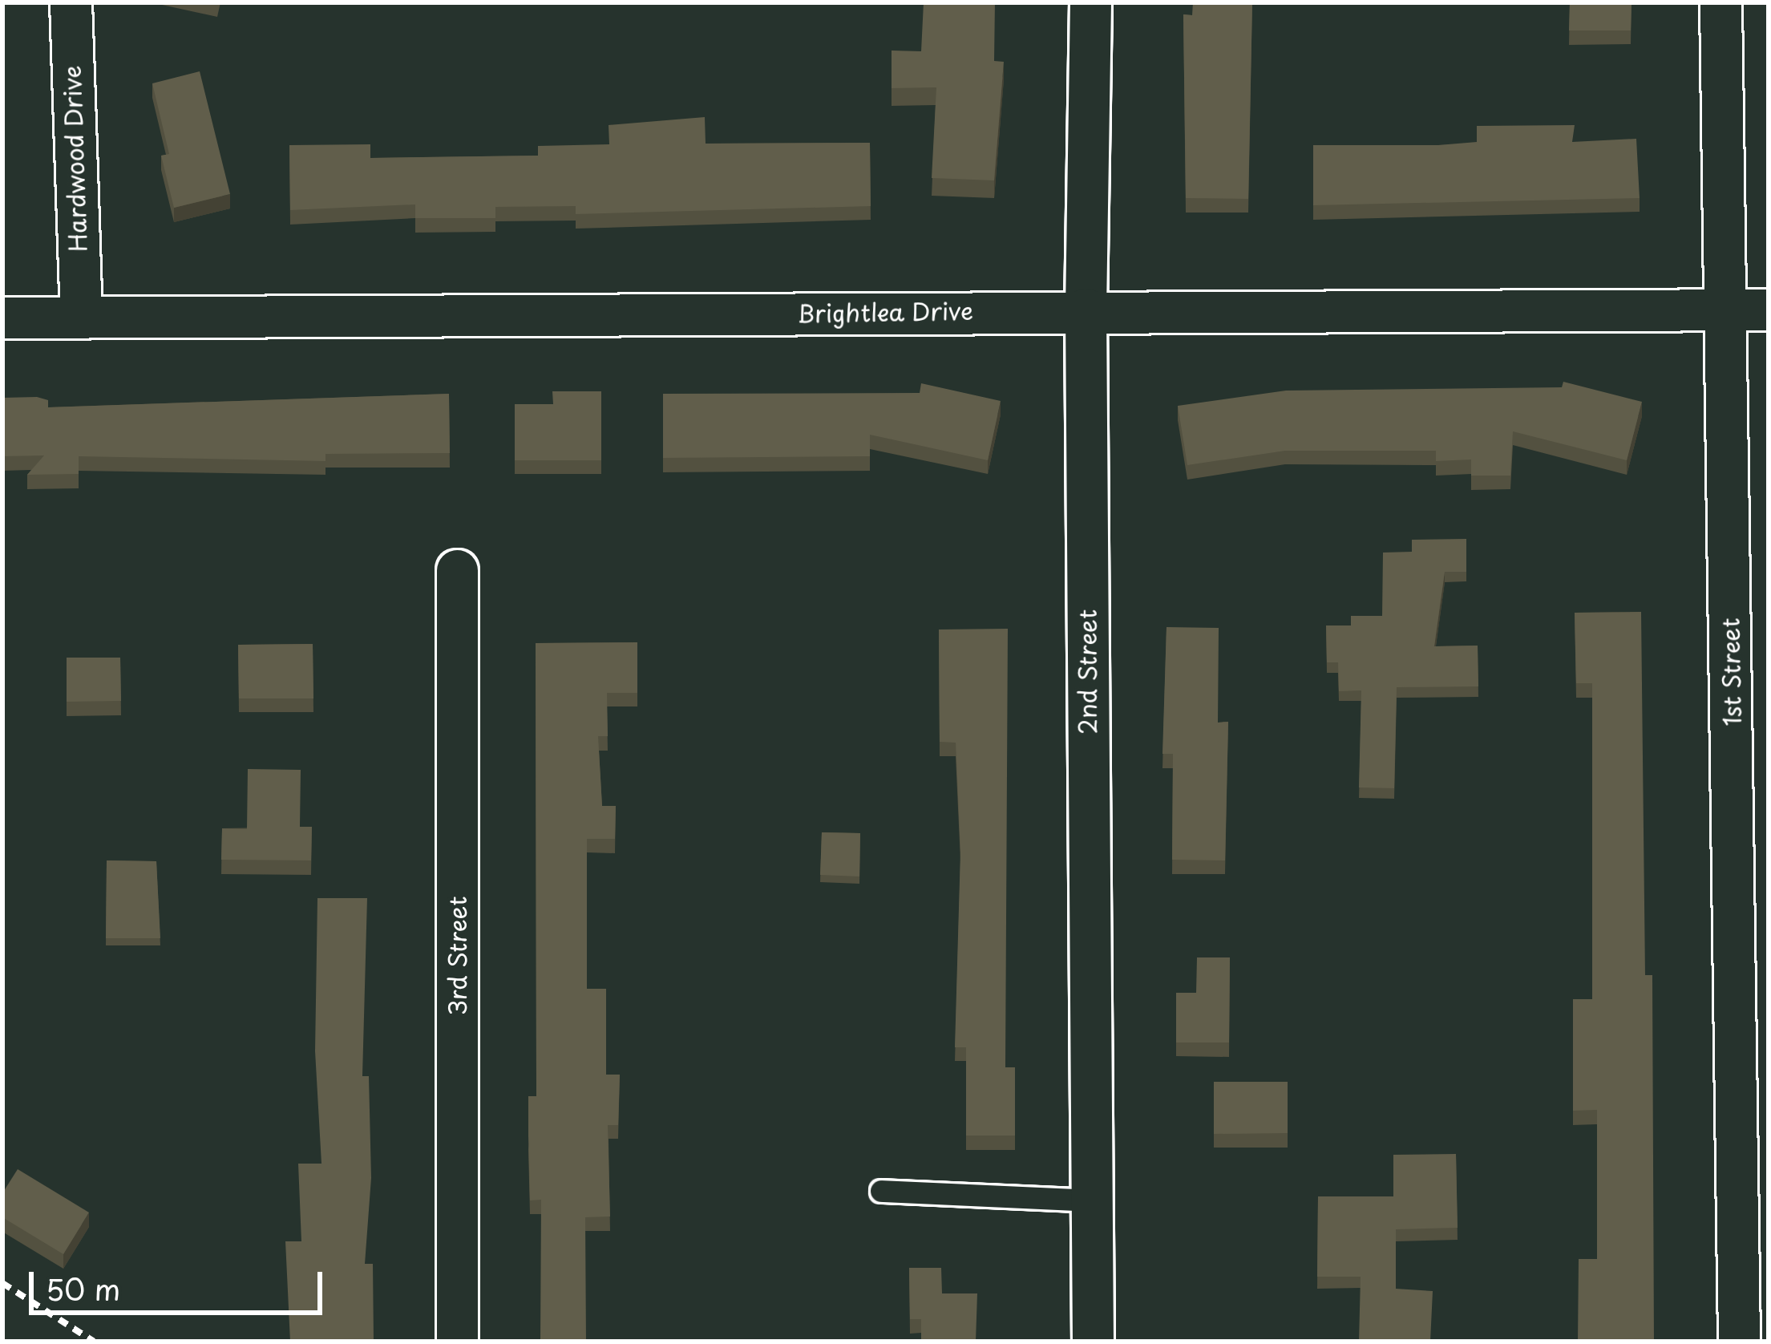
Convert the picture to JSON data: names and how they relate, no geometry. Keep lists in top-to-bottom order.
{
  "streets": {
    "street": [
      "Hardwood Drive",
      "Brightlea Drive",
      "2nd Street",
      "1st Street",
      "3rd Street"
    ]
  },
  "crossings": [
    ["Hardwood Drive", "Brightlea Drive"],
    ["Brightlea Drive", "2nd Street"],
    ["Brightlea Drive", "1st Street"]
  ],
  "scale_bar": "50 m"
}
